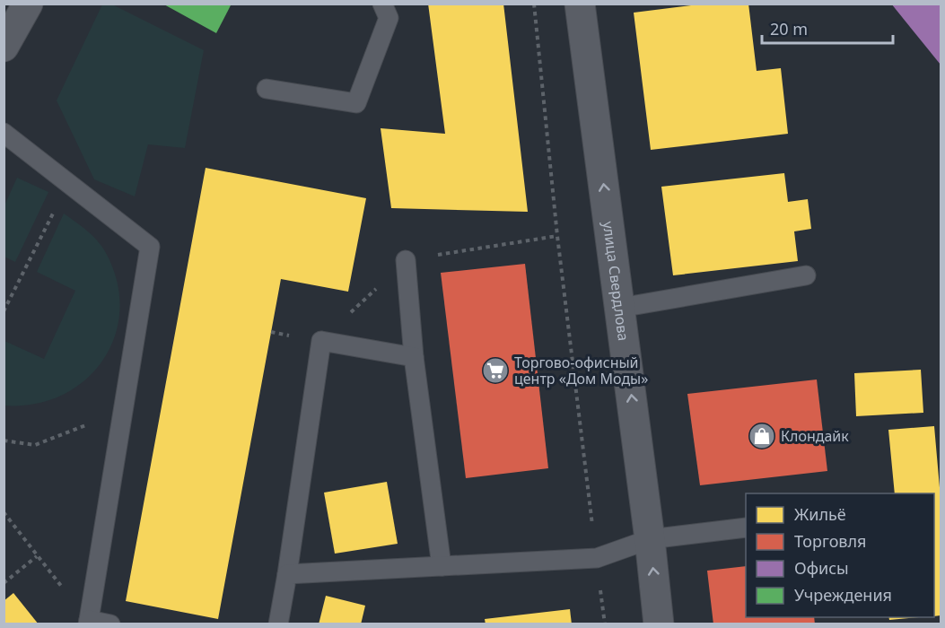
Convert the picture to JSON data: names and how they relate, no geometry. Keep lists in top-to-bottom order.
{
  "streets": {
    "street": ["улица Свердлова"]
  },
  "one_way": ["улица Свердлова"],
  "places": {
    "supermarket": ["Торгово-офисный центр «Дом Моды»"],
    "shop": ["Клондайк"]
  },
  "legend": [
    "Жильё",
    "Торговля",
    "Офисы",
    "Учреждения"
  ],
  "scale_bar": "20 m"
}
